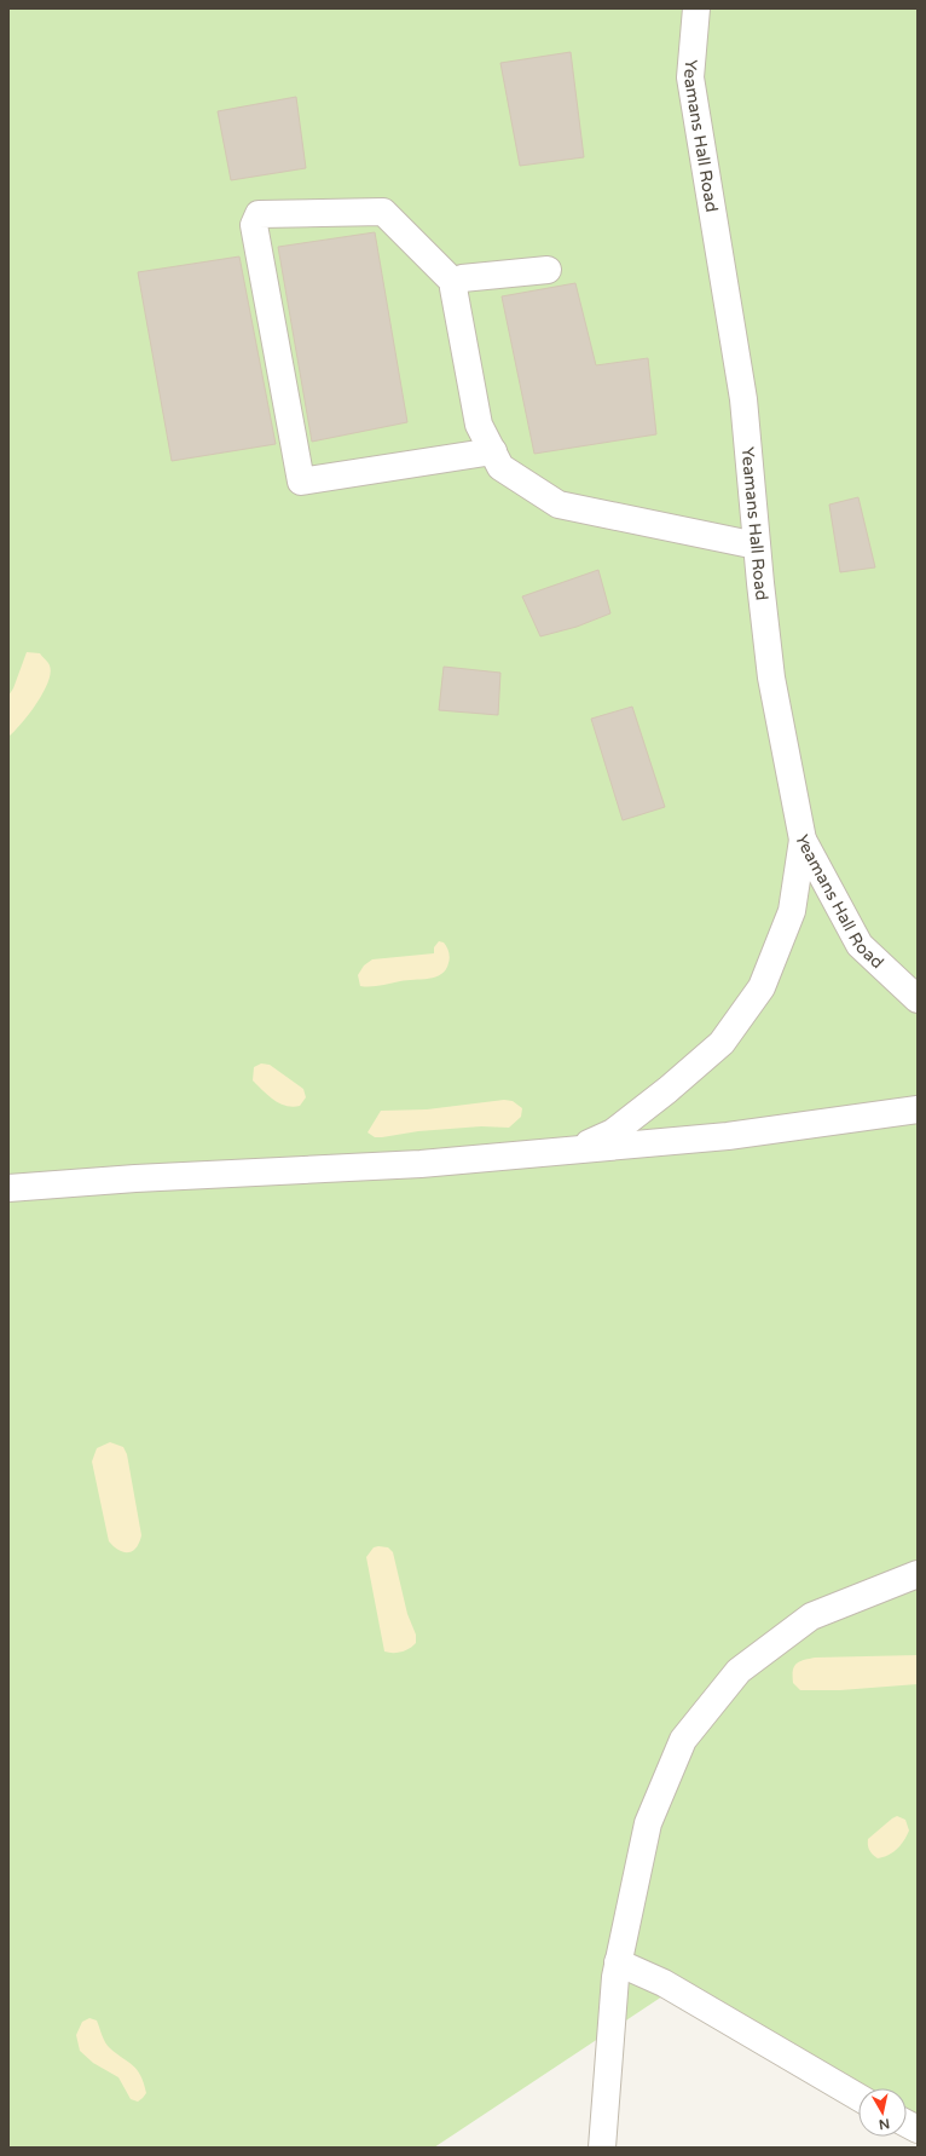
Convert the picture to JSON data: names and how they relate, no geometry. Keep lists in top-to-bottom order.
{
  "streets": {
    "street": ["Yeamans Hall Road"]
  },
  "north": "bottom"
}
